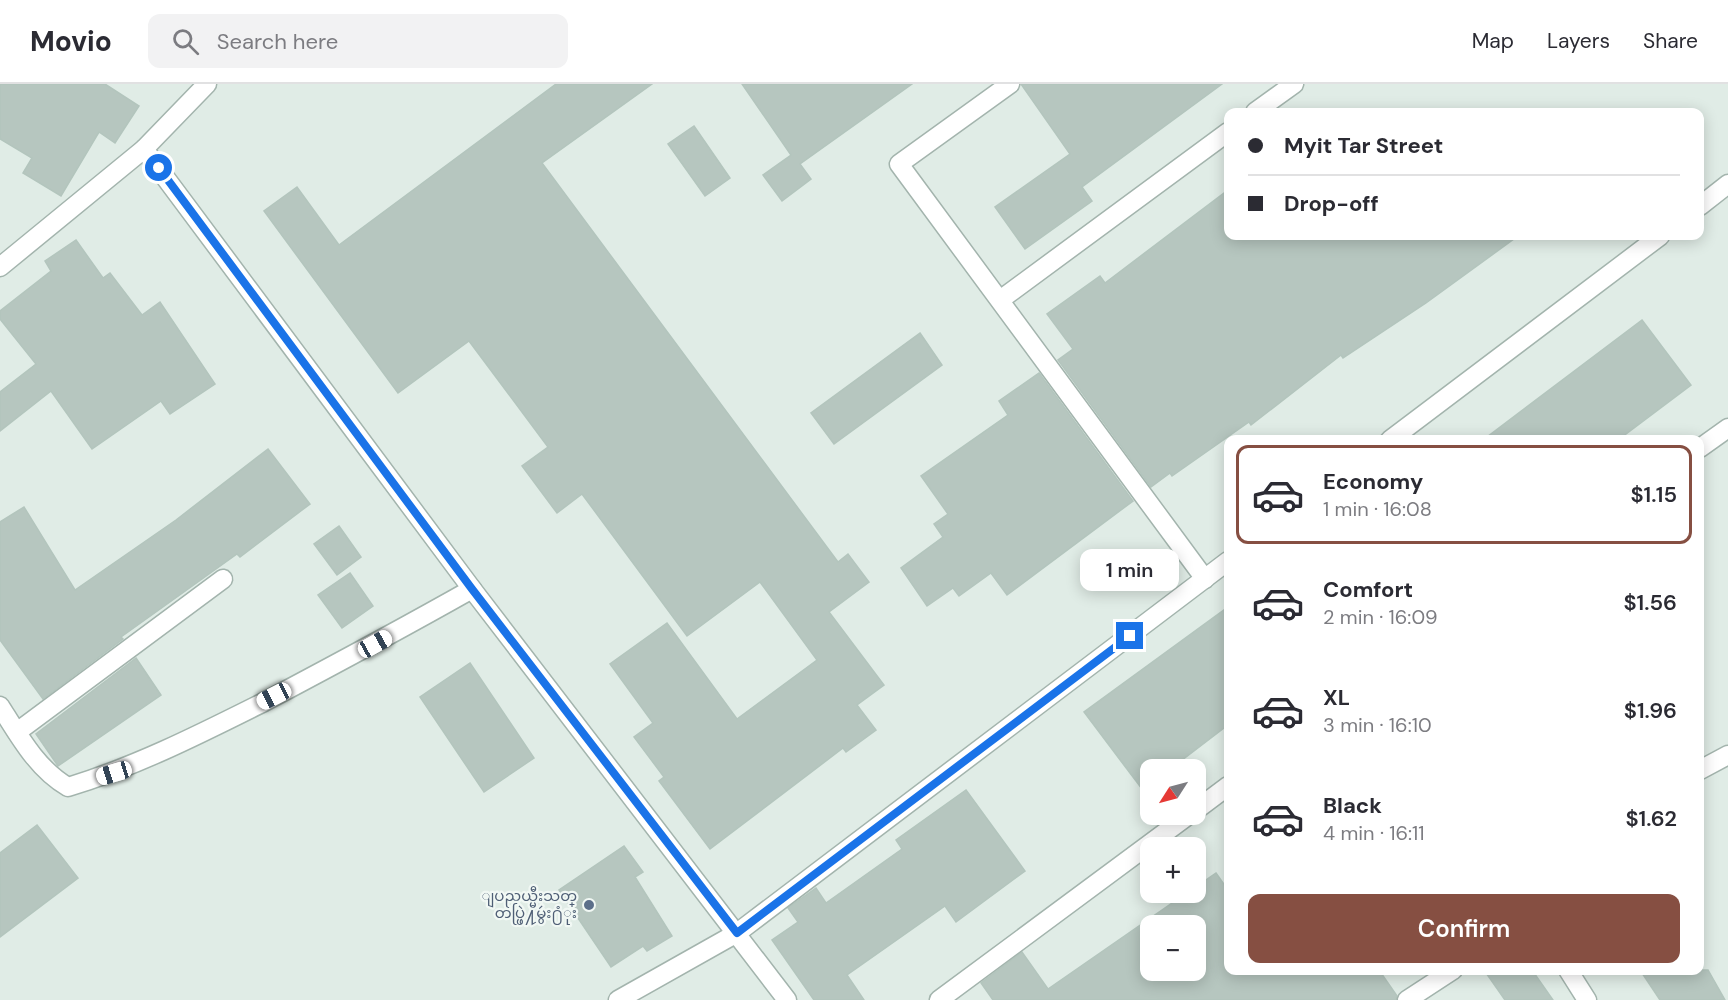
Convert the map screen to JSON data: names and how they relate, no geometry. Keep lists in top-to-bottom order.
{
  "places": ["ျပည္နယ္မီးသတ္ တပ္ဖြဲ႔မွဴး႐ံုး"],
  "north": "bottom left",
  "page": {
    "header": "Movio",
    "search": "Search here",
    "nav": ["Map", "Layers", "Share"],
    "banner": ["Myit Tar Street", "Drop-off"],
    "list": [
      {
        "name": "Economy",
        "note": "1 min · 16:08",
        "value": "$1.15"
      },
      {
        "name": "Comfort",
        "note": "2 min · 16:09",
        "value": "$1.56"
      },
      {
        "name": "XL",
        "note": "3 min · 16:10",
        "value": "$1.96"
      },
      {
        "name": "Black",
        "note": "4 min · 16:11",
        "value": "$1.62"
      }
    ],
    "bubble": "1 min",
    "map_buttons": ["+", "−"],
    "buttons": "Confirm"
  }
}
